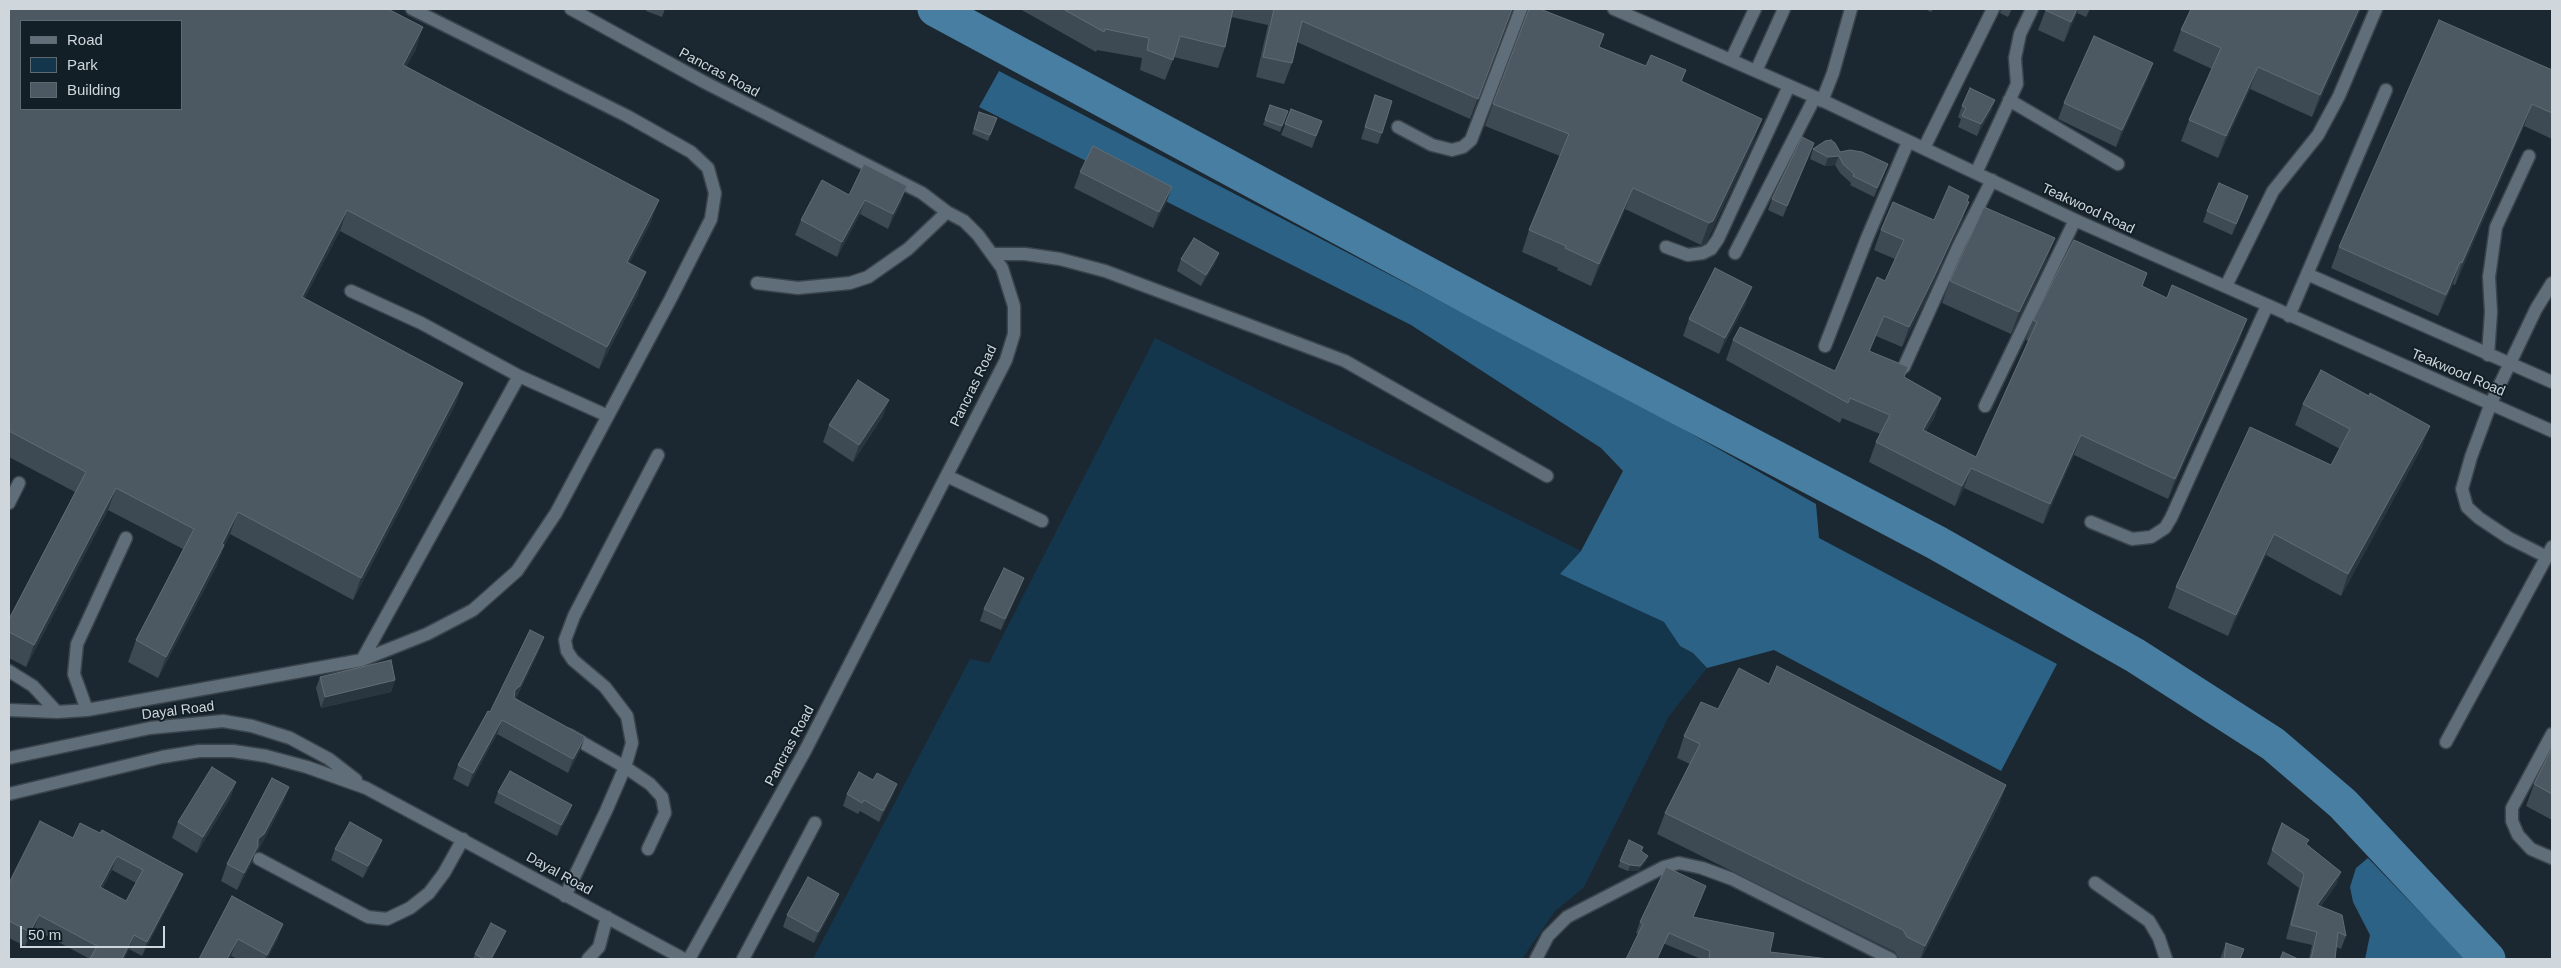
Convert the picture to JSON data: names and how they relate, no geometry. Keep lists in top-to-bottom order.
{
  "streets": {
    "street": ["Pancras Road", "Teakwood Road", "Dayal Road"]
  },
  "legend": ["Road", "Park", "Building"],
  "scale_bar": "50 m"
}
